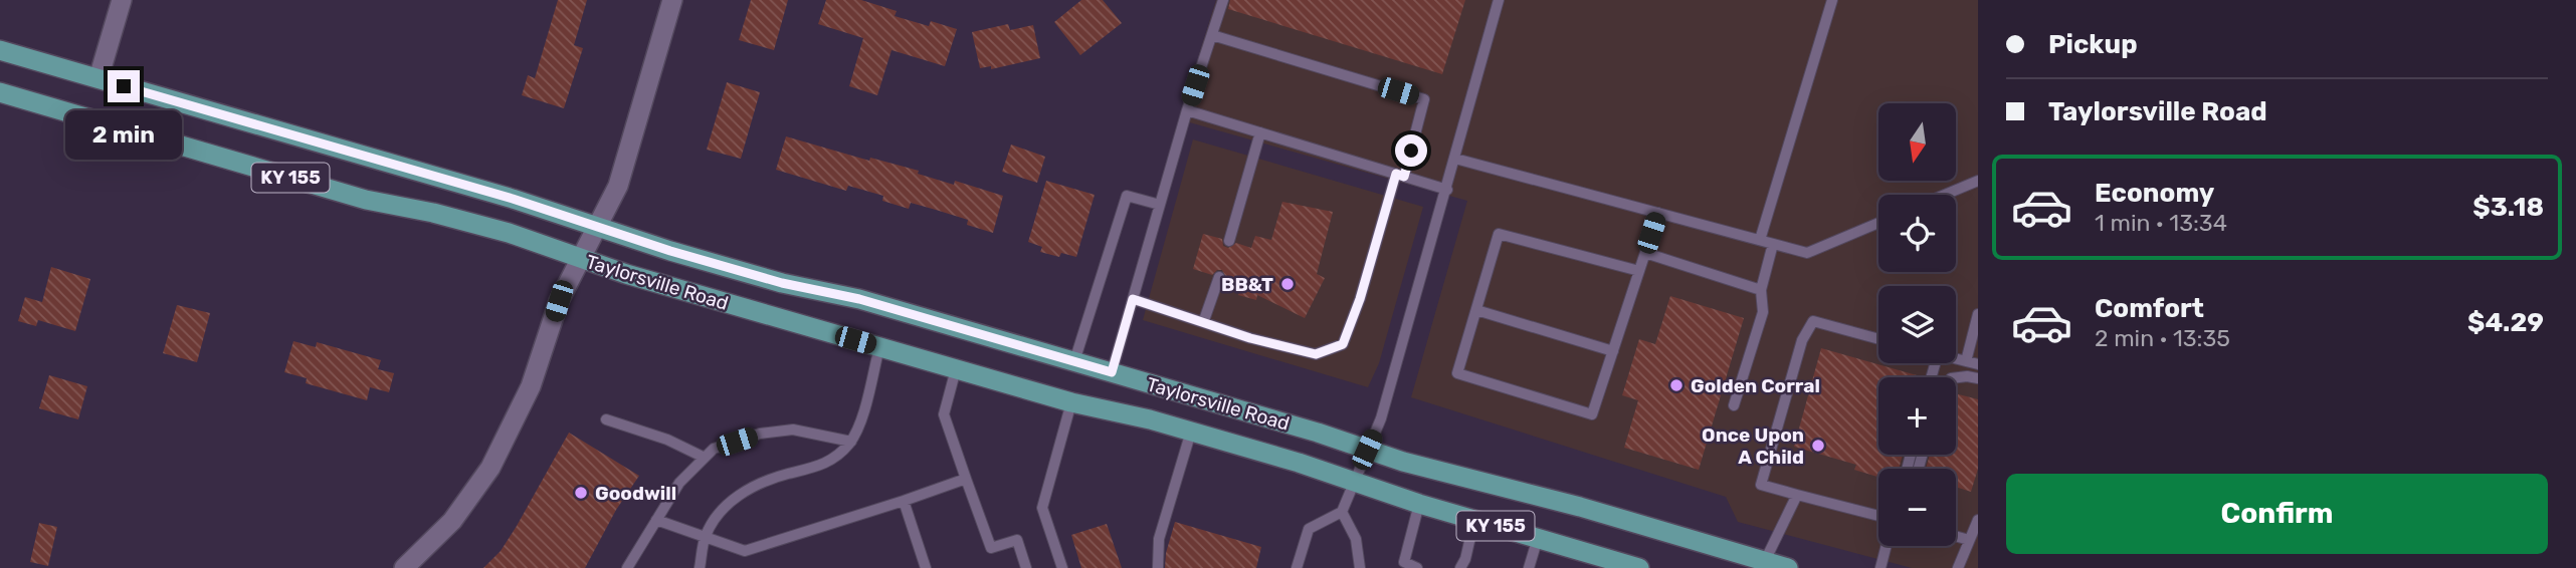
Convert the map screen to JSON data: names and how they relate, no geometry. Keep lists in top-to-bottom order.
{
  "streets": {
    "main road": ["KY 155", "Taylorsville Road"]
  },
  "places": [
    "BB&T",
    "Golden Corral",
    "Once Upon A Child",
    "Goodwill"
  ],
  "north": "bottom",
  "page": {
    "banner": ["Pickup", "Taylorsville Road"],
    "map_buttons": ["+", "−"],
    "bubble": "2 min",
    "list": [
      {
        "name": "Economy",
        "note": "1 min · 13:34",
        "value": "$3.18"
      },
      {
        "name": "Comfort",
        "note": "2 min · 13:35",
        "value": "$4.29"
      }
    ],
    "buttons": "Confirm"
  }
}
